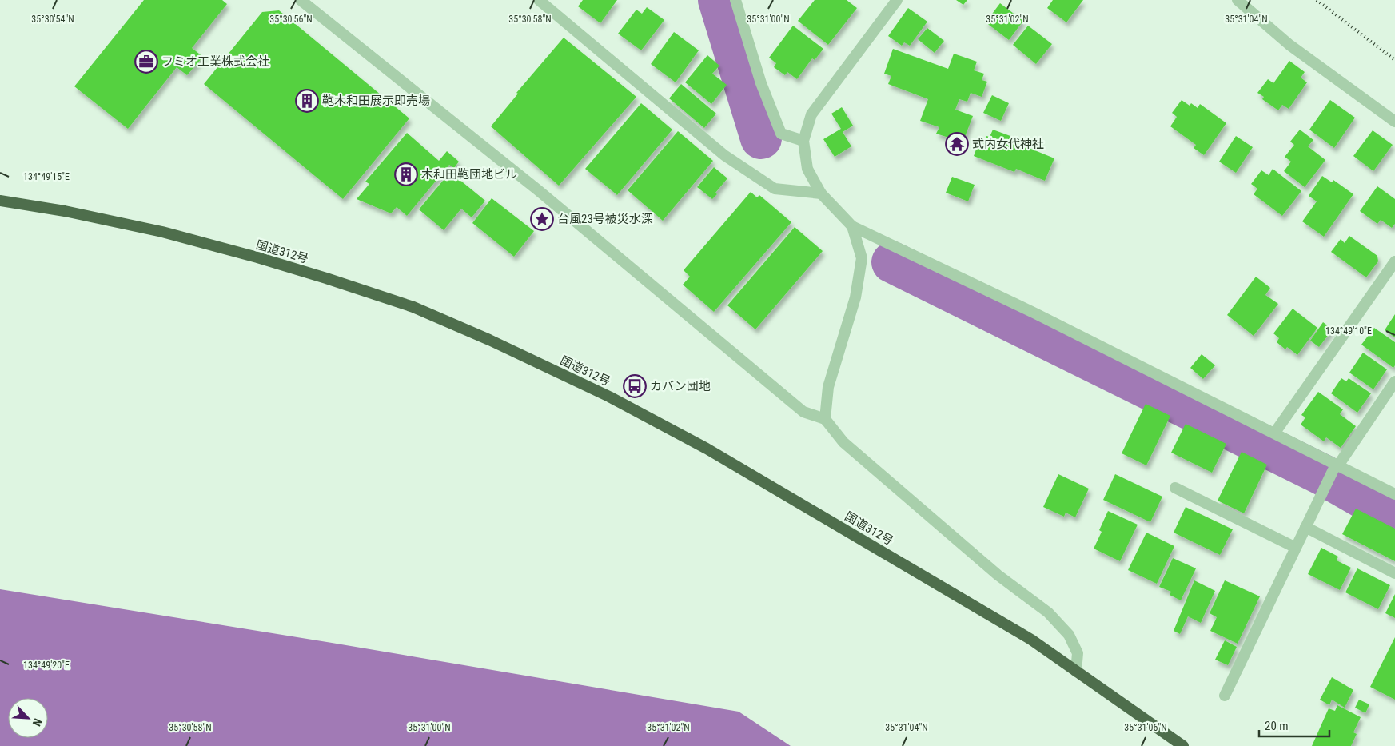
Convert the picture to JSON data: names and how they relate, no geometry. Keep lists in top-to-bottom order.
{
  "streets": {
    "highway": ["国道312号"]
  },
  "places": {
    "office": ["フミオ工業株式会社"],
    "building": ["鞄木和田展示即売場", "木和田鞄団地ビル"],
    "temple": ["式内女代神社"],
    "place": ["台風23号被災水深"],
    "bus stop": ["カバン団地"]
  },
  "scale_bar": "20 m",
  "north": "bottom right",
  "coordinates": [
    "35°30'54\"N",
    "35°30'56\"N",
    "35°30'58\"N",
    "35°31'00\"N",
    "35°31'02\"N",
    "35°31'04\"N",
    "134°49'15\"E",
    "134°49'10\"E",
    "134°49'20\"E",
    "35°31'06\"N"
  ]
}
